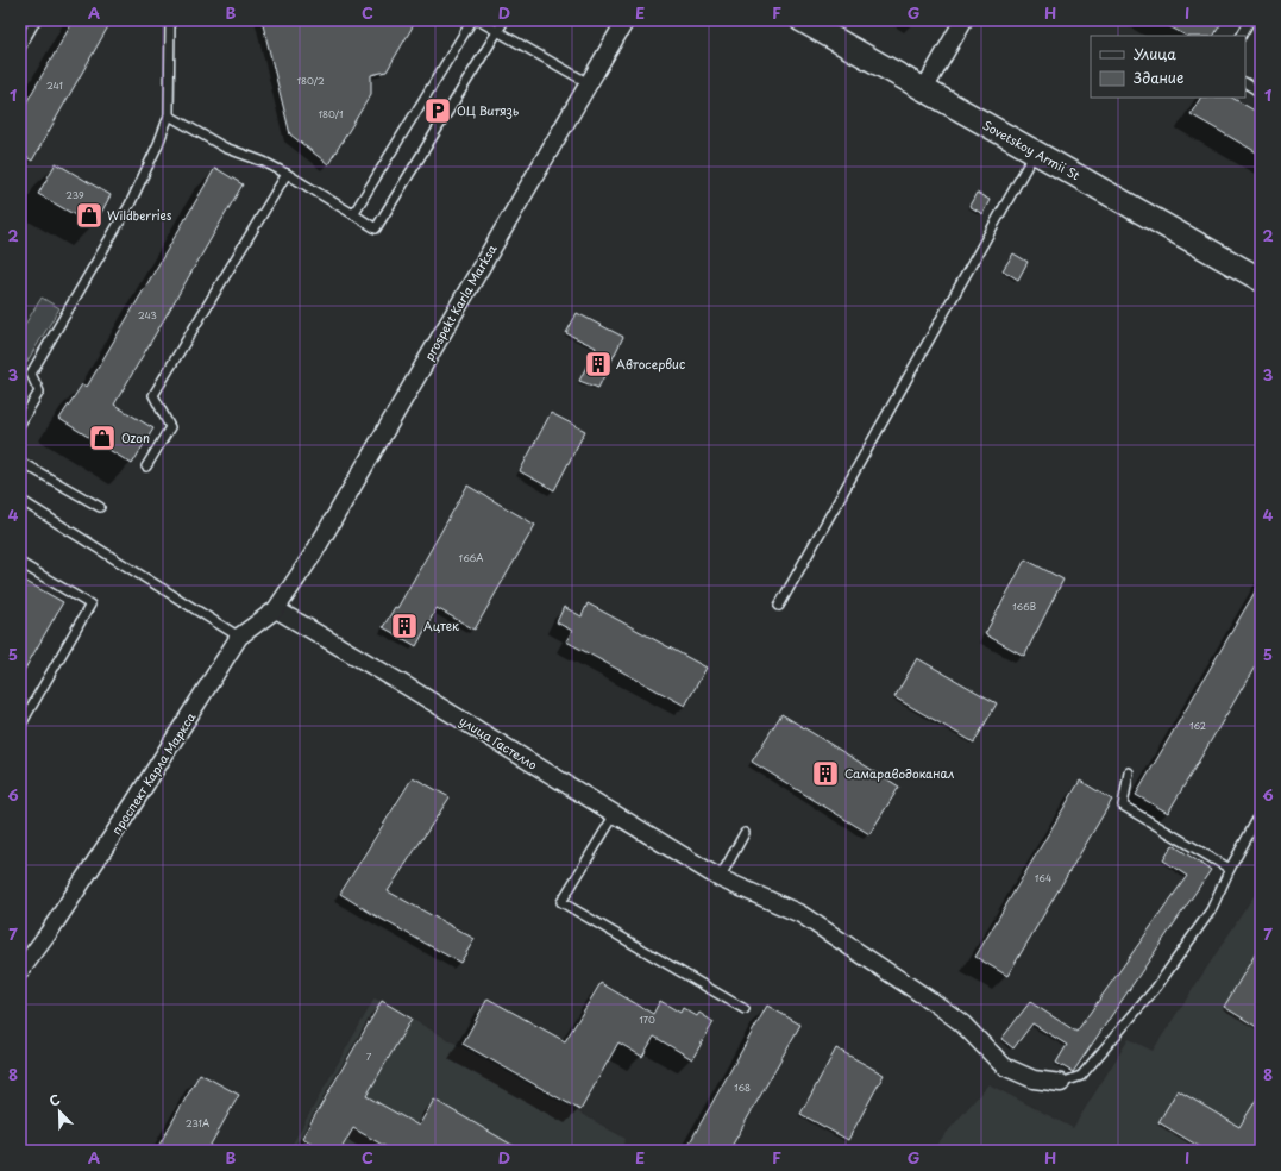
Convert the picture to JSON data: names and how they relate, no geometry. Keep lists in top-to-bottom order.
{
  "streets": {
    "main road": ["Sovetskoy Armii St"],
    "street": ["улица Гастелло", "проспект Карла Маркса"]
  },
  "crossings": [
    ["улица Гастелло", "проспект Карла Маркса"]
  ],
  "places": {
    "parking": ["ОЦ Витязь"],
    "shop": ["Wildberries", "Ozon"],
    "building": ["Автосервис", "Ацтек", "Самараводоканал"]
  },
  "house_numbers": [
    "180/2",
    "241",
    "180/1",
    "239",
    "243",
    "166А",
    "166В",
    "162",
    "164",
    "170",
    "7",
    "168",
    "231А"
  ],
  "legend": ["Улица", "Здание"],
  "north": "top left",
  "grid": {
    "columns": [
      "A",
      "B",
      "C",
      "D",
      "E",
      "F",
      "G",
      "H",
      "I"
    ],
    "rows": [
      "1",
      "2",
      "3",
      "4",
      "5",
      "6",
      "7",
      "8"
    ]
  }
}
